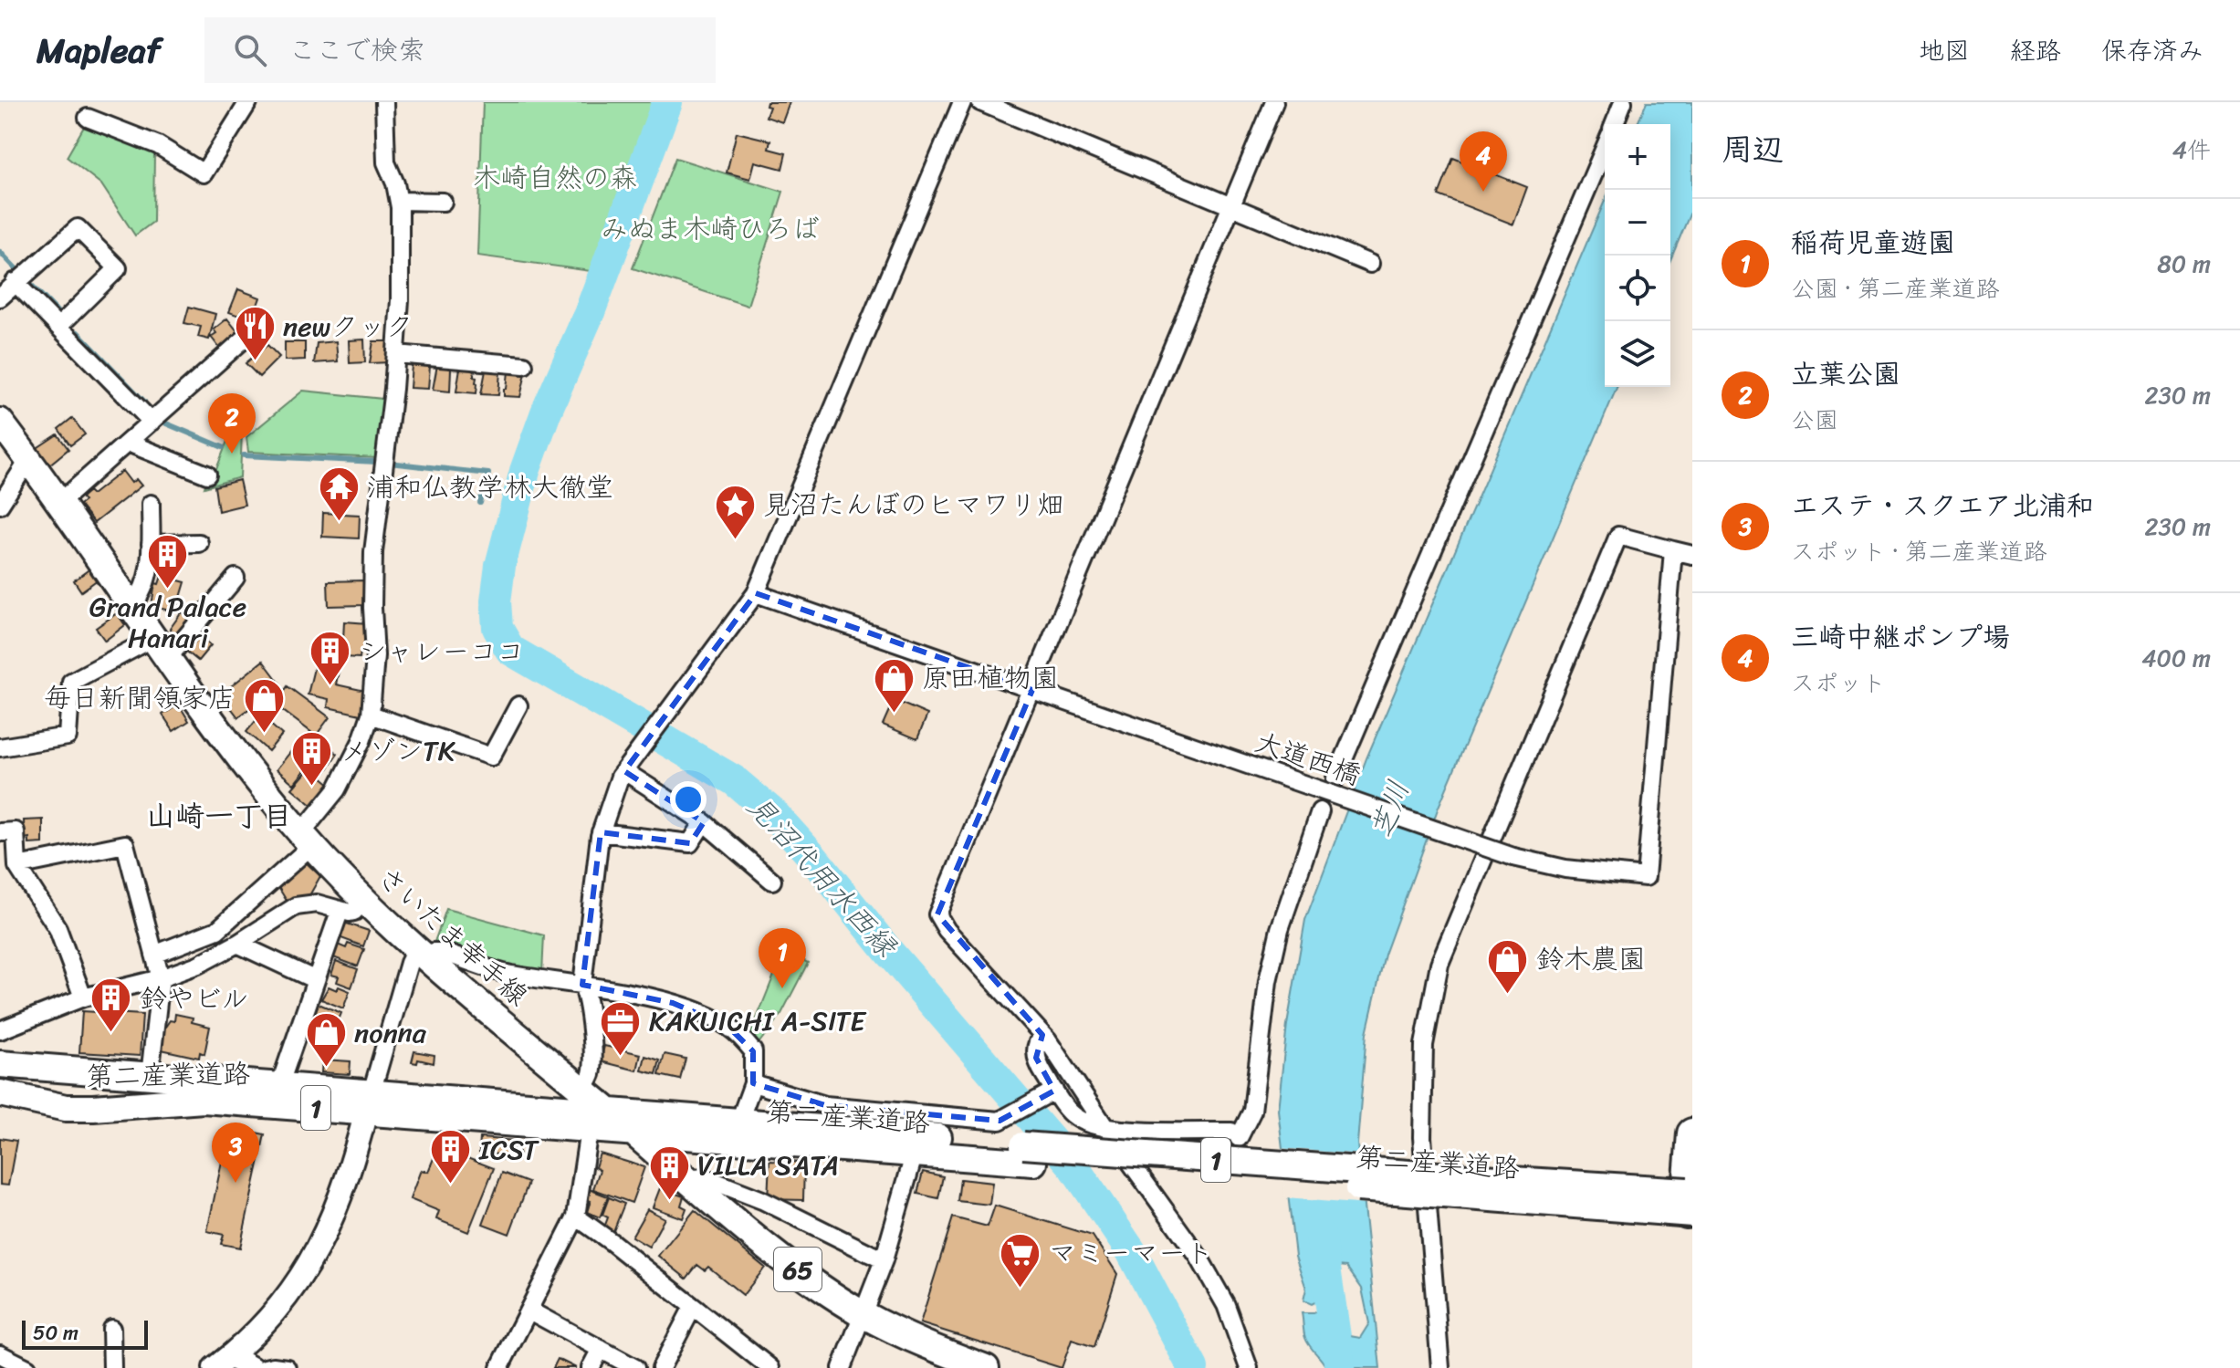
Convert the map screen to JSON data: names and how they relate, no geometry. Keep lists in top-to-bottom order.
{
  "streets": {
    "main road": [
      "さいたま幸手線",
      "第二産業道路",
      "1",
      "65"
    ],
    "street": ["大道西橋"]
  },
  "crossings": [
    ["さいたま幸手線", "第二産業道路"]
  ],
  "districts": ["山崎一丁目"],
  "water": ["芝川", "見沼代用水西縁"],
  "parks": ["木崎自然の森", "みぬま木崎ひろば"],
  "places": {
    "restaurant": ["newクック"],
    "temple": ["浦和仏教学林大徹堂"],
    "place": ["見沼たんぼのヒマワリ畑"],
    "building": [
      "Grand Palace Hanari",
      "シャレーココ",
      "メゾンTK",
      "鈴やビル",
      "ICST",
      "VILLA SATA"
    ],
    "shop": [
      "原田植物園",
      "毎日新聞領家店",
      "鈴木農園",
      "nonna"
    ],
    "office": ["KAKUICHI A-SITE"],
    "supermarket": ["マミーマート"]
  },
  "scale_bar": "50 m",
  "page": {
    "header": "Mapleaf",
    "search": "ここで検索",
    "nav": ["地図", "経路", "保存済み"],
    "heading": ["周辺", "4件"],
    "map_buttons": ["+", "−"],
    "pins": [
      "4",
      "2",
      "1",
      "3"
    ],
    "list": [
      {
        "mark": "1",
        "name": "稲荷児童遊園",
        "note": "公園 · 第二産業道路",
        "value": "80 m"
      },
      {
        "mark": "2",
        "name": "立葉公園",
        "note": "公園",
        "value": "230 m"
      },
      {
        "mark": "3",
        "name": "エステ・スクエア北浦和",
        "note": "スポット · 第二産業道路",
        "value": "230 m"
      },
      {
        "mark": "4",
        "name": "三崎中継ポンプ場",
        "note": "スポット",
        "value": "400 m"
      }
    ],
    "scale": "50 m"
  }
}
